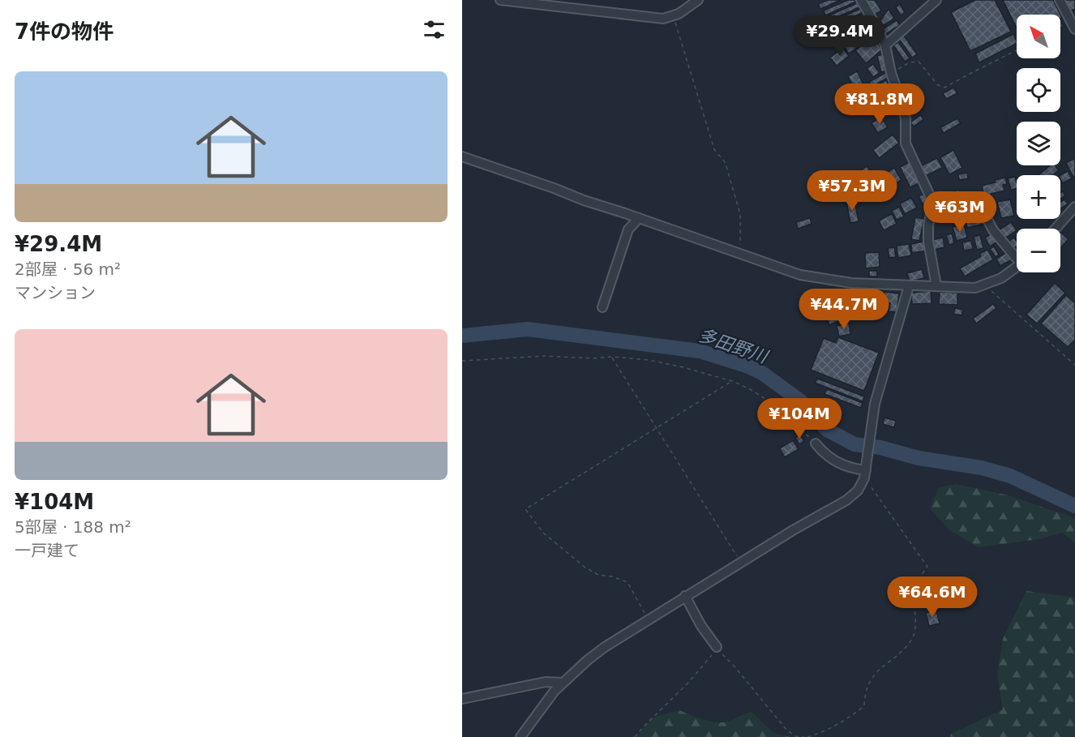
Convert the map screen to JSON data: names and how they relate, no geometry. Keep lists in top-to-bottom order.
{
  "water": ["多田野川"],
  "north": "top left",
  "page": {
    "heading": "7件の物件",
    "map_buttons": ["+", "−"],
    "price": [
      "¥29.4M",
      "¥81.8M",
      "¥57.3M",
      "¥63M",
      "¥44.7M",
      "¥104M",
      "¥64.6M"
    ],
    "list": [
      {
        "name": "¥29.4M",
        "note": "2部屋 · 56 m² · マンション"
      },
      {
        "name": "¥104M",
        "note": "5部屋 · 188 m² · 一戸建て"
      }
    ]
  }
}
